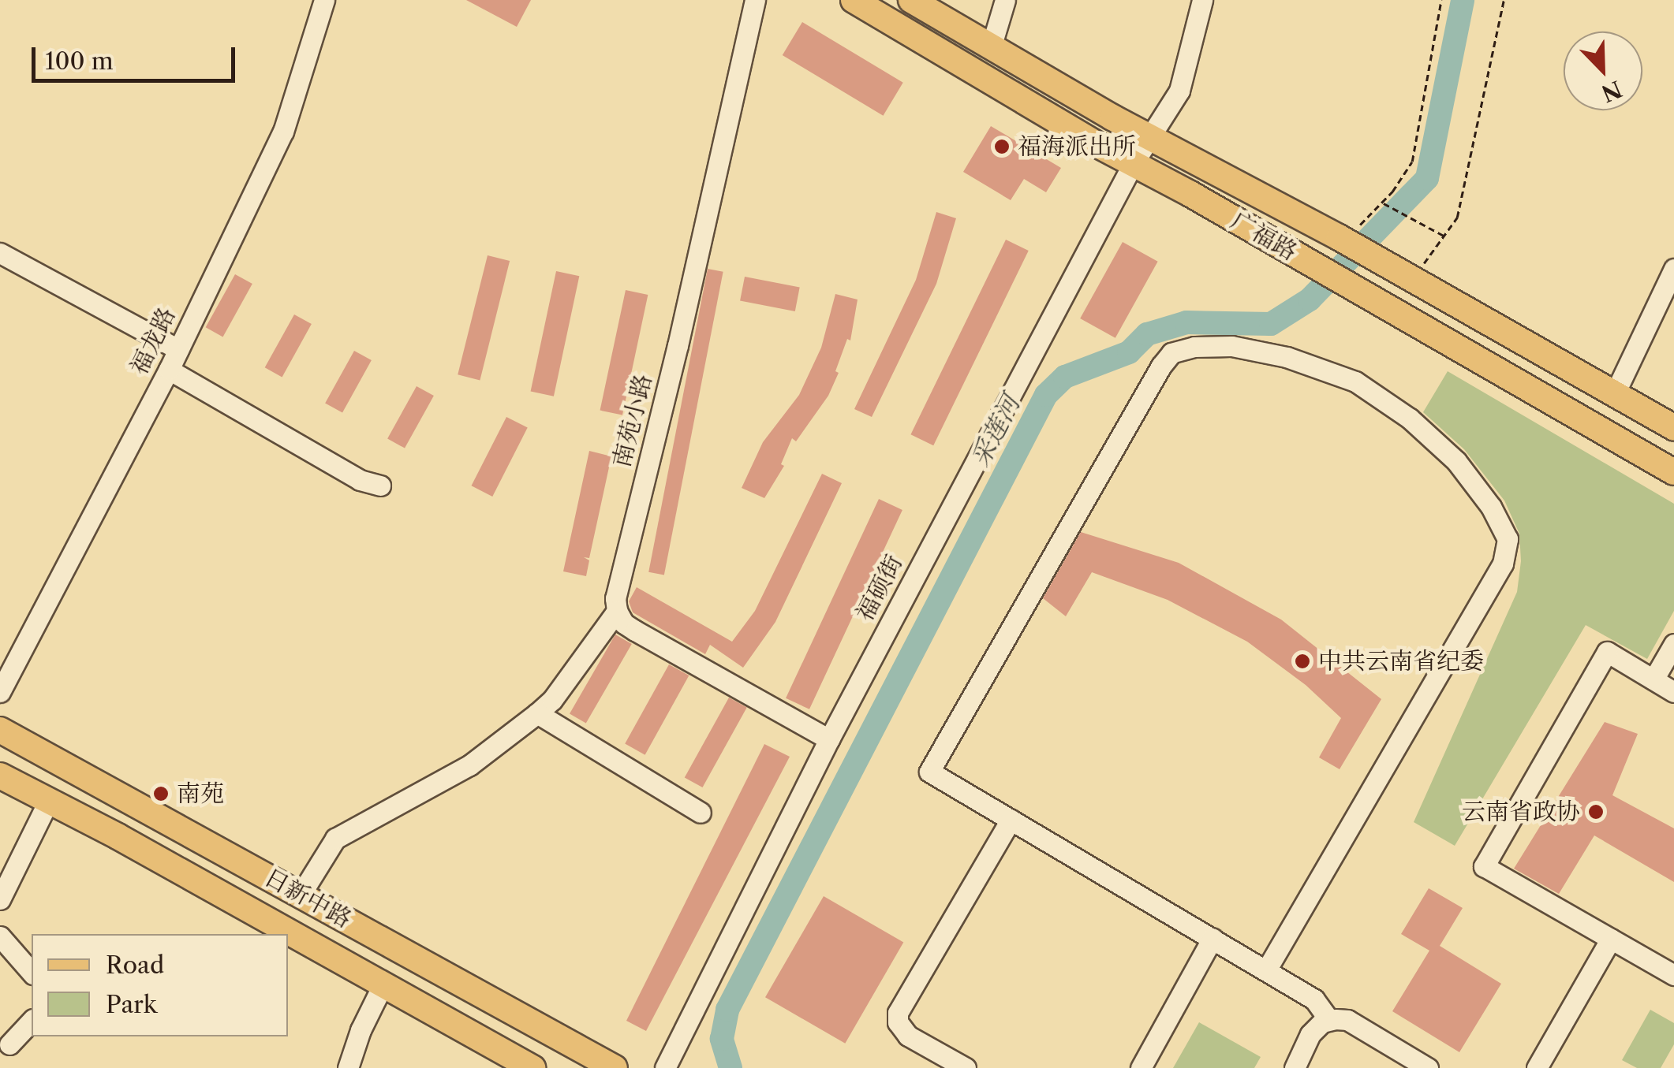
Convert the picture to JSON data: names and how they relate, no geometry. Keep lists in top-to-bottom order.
{
  "streets": {
    "main road": ["广福路", "日新中路"],
    "street": ["福龙路", "南苑小路", "福硕街"]
  },
  "crossings": [
    ["广福路", "福硕街"]
  ],
  "water": ["采莲河"],
  "places": [
    "福海派出所",
    "中共云南省纪委",
    "南苑",
    "云南省政协"
  ],
  "legend": ["Road", "Park"],
  "scale_bar": "100 m",
  "north": "bottom right"
}
